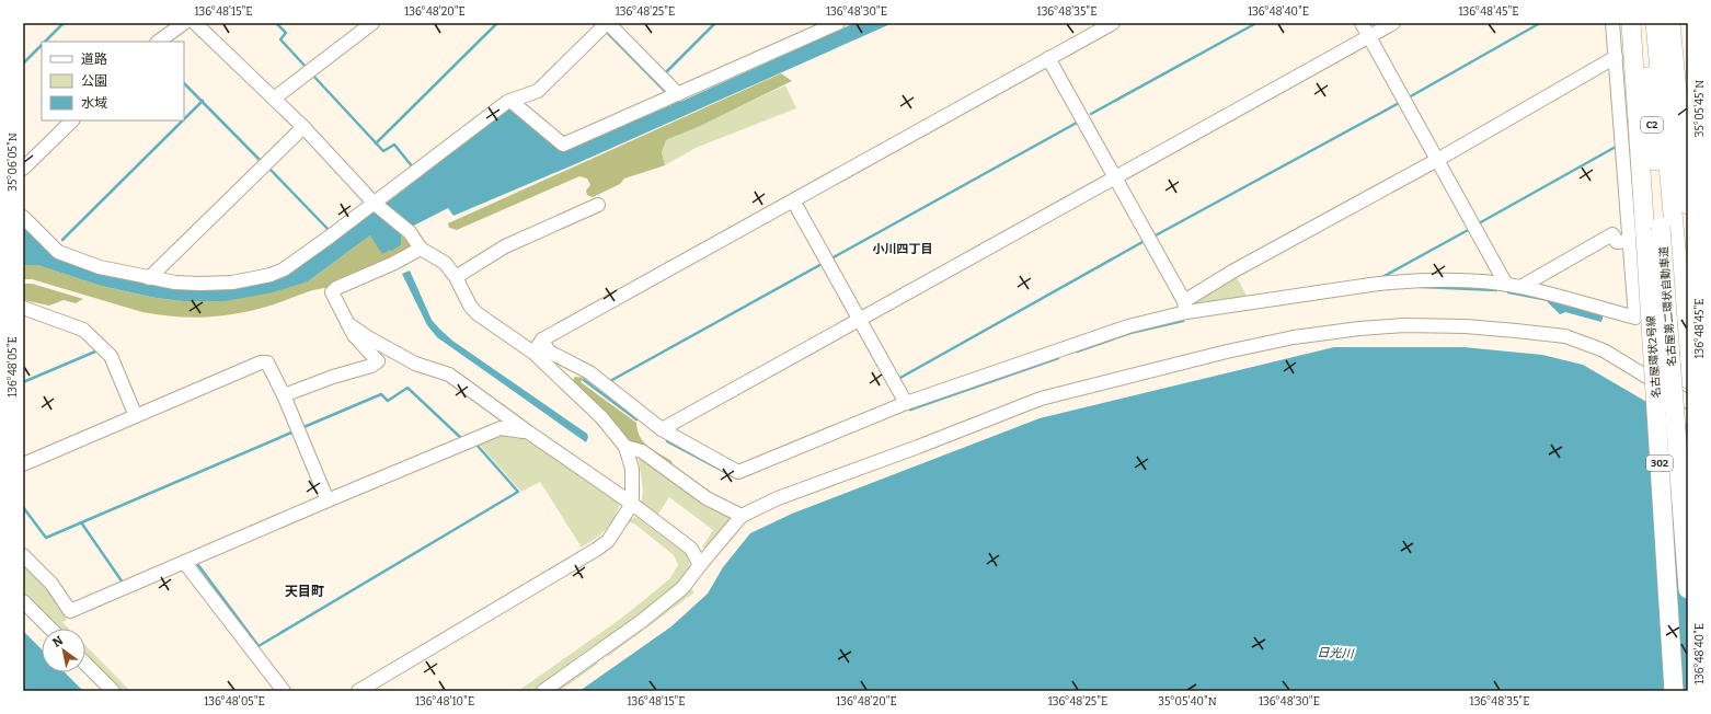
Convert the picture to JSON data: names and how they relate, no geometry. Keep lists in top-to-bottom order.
{
  "streets": {
    "highway": [
      "C2",
      "名古屋第二環状自動車道",
      "名古屋環状2号線",
      "302"
    ]
  },
  "districts": ["小川四丁目", "天目町"],
  "water": ["日光川"],
  "legend": ["道路", "公園", "水域"],
  "north": "top left",
  "coordinates": [
    "136°48'15\"E",
    "136°48'20\"E",
    "136°48'25\"E",
    "136°48'30\"E",
    "136°48'35\"E",
    "136°48'40\"E",
    "136°48'45\"E",
    "35°05'45\"N",
    "35°06'05\"N",
    "136°48'05\"E",
    "136°48'10\"E",
    "35°05'40\"N"
  ]
}
